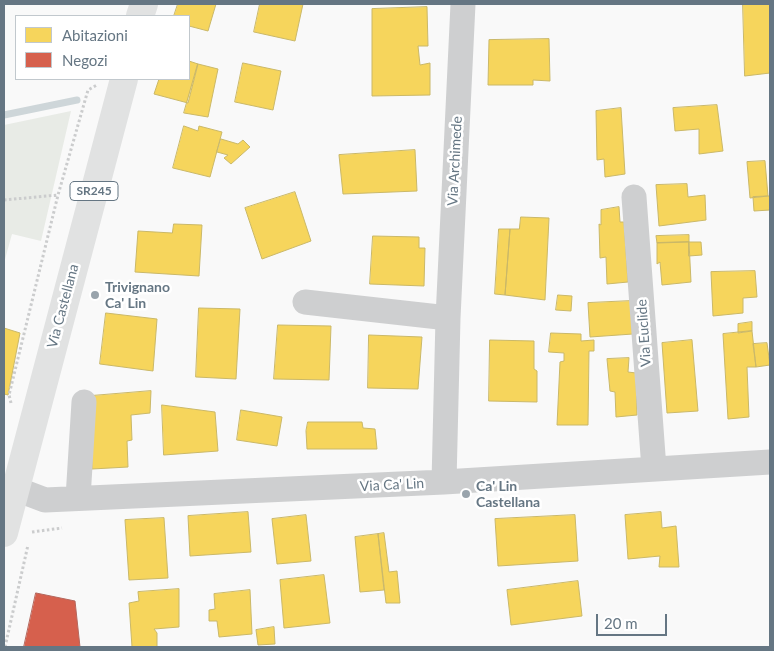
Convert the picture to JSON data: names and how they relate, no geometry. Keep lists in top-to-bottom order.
{
  "streets": {
    "main road": ["SR245", "Via Castellana"],
    "street": ["Via Archimede", "Via Euclide", "Via Ca' Lin"]
  },
  "crossings": [
    ["Via Archimede", "Via Ca' Lin"],
    ["Via Castellana", "Via Ca' Lin"],
    ["Via Euclide", "Via Ca' Lin"]
  ],
  "places": ["Trivignano Ca' Lin", "Ca' Lin Castellana"],
  "legend": ["Abitazioni", "Negozi"],
  "scale_bar": "20 m"
}
